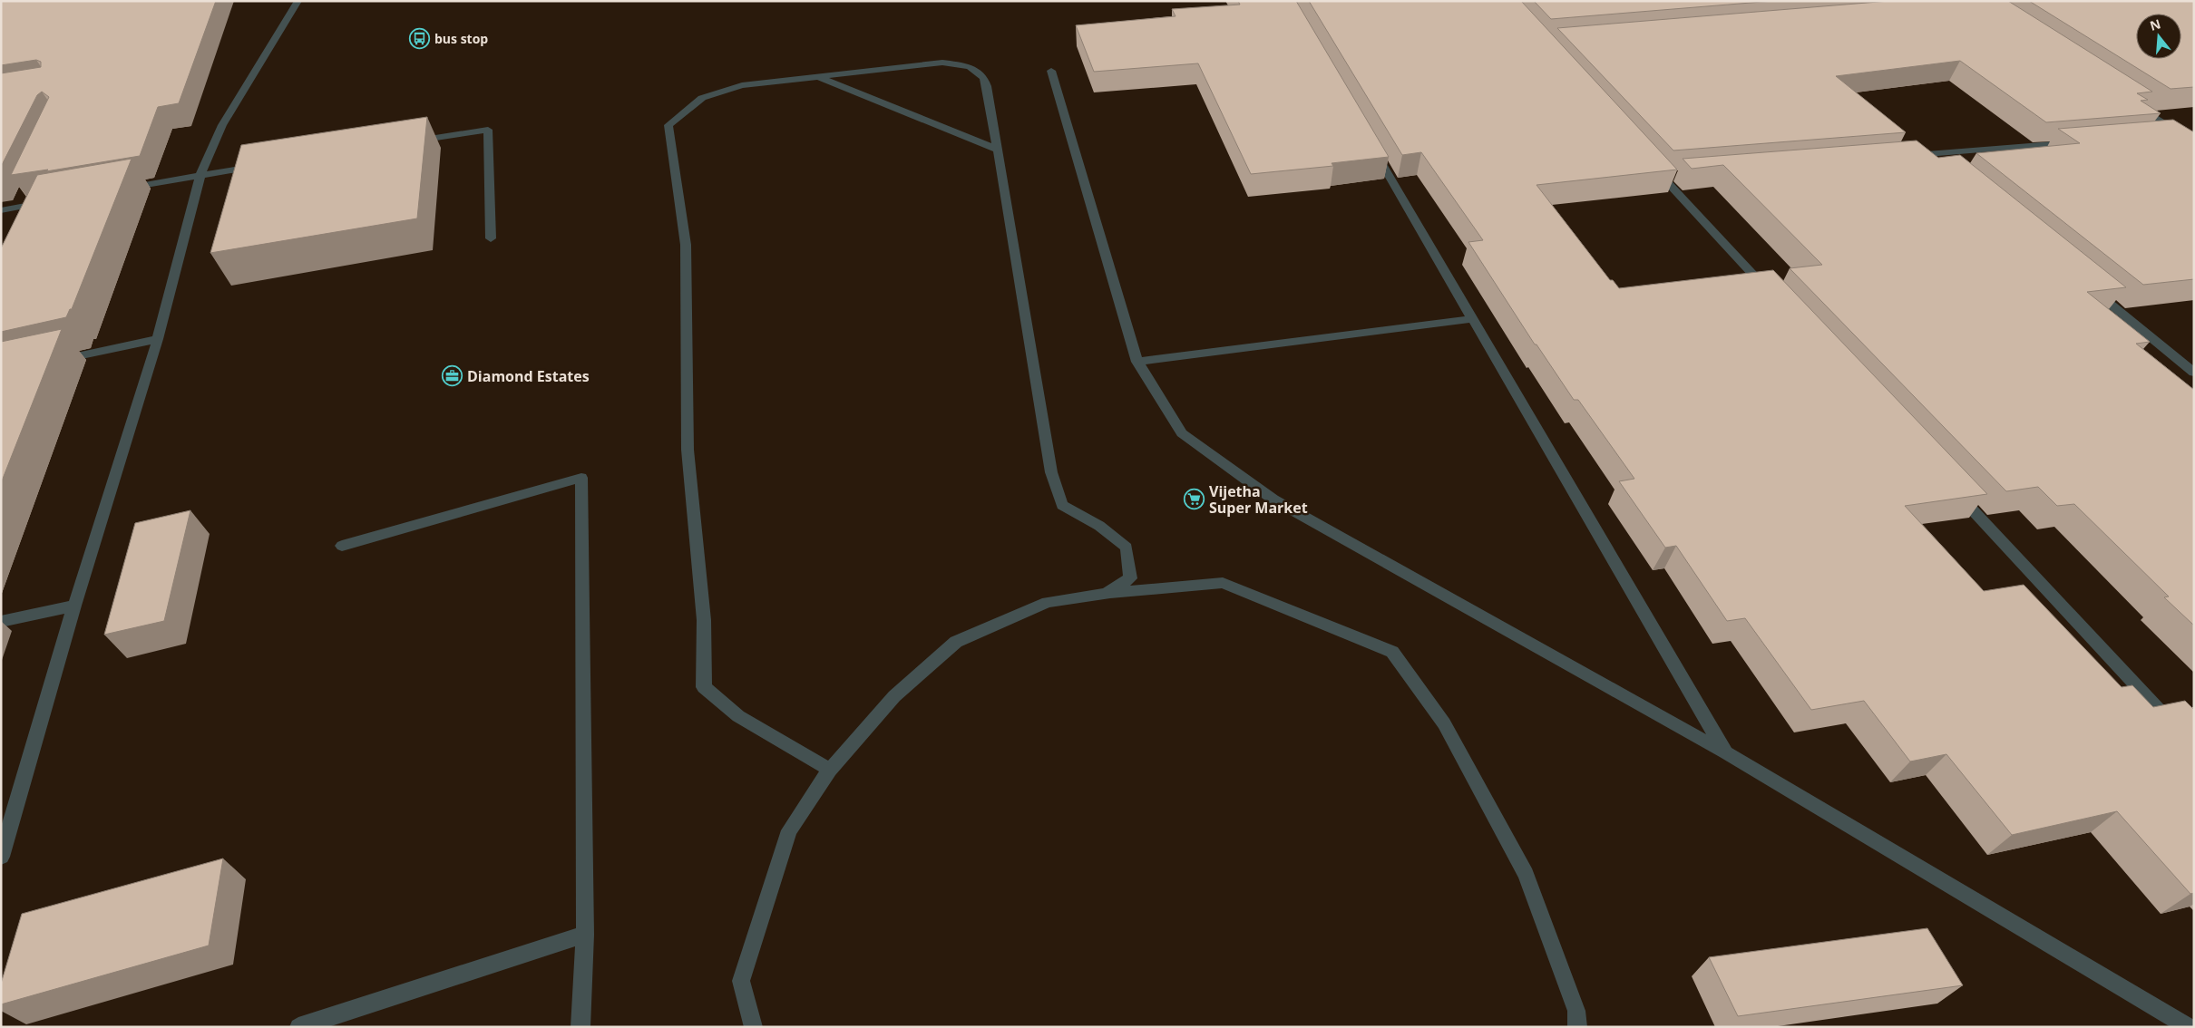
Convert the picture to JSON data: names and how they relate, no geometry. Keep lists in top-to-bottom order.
{
  "places": {
    "bus stop": ["bus stop"],
    "office": ["Diamond Estates"],
    "supermarket": ["Vijetha Super Market"]
  },
  "north": "top"
}
